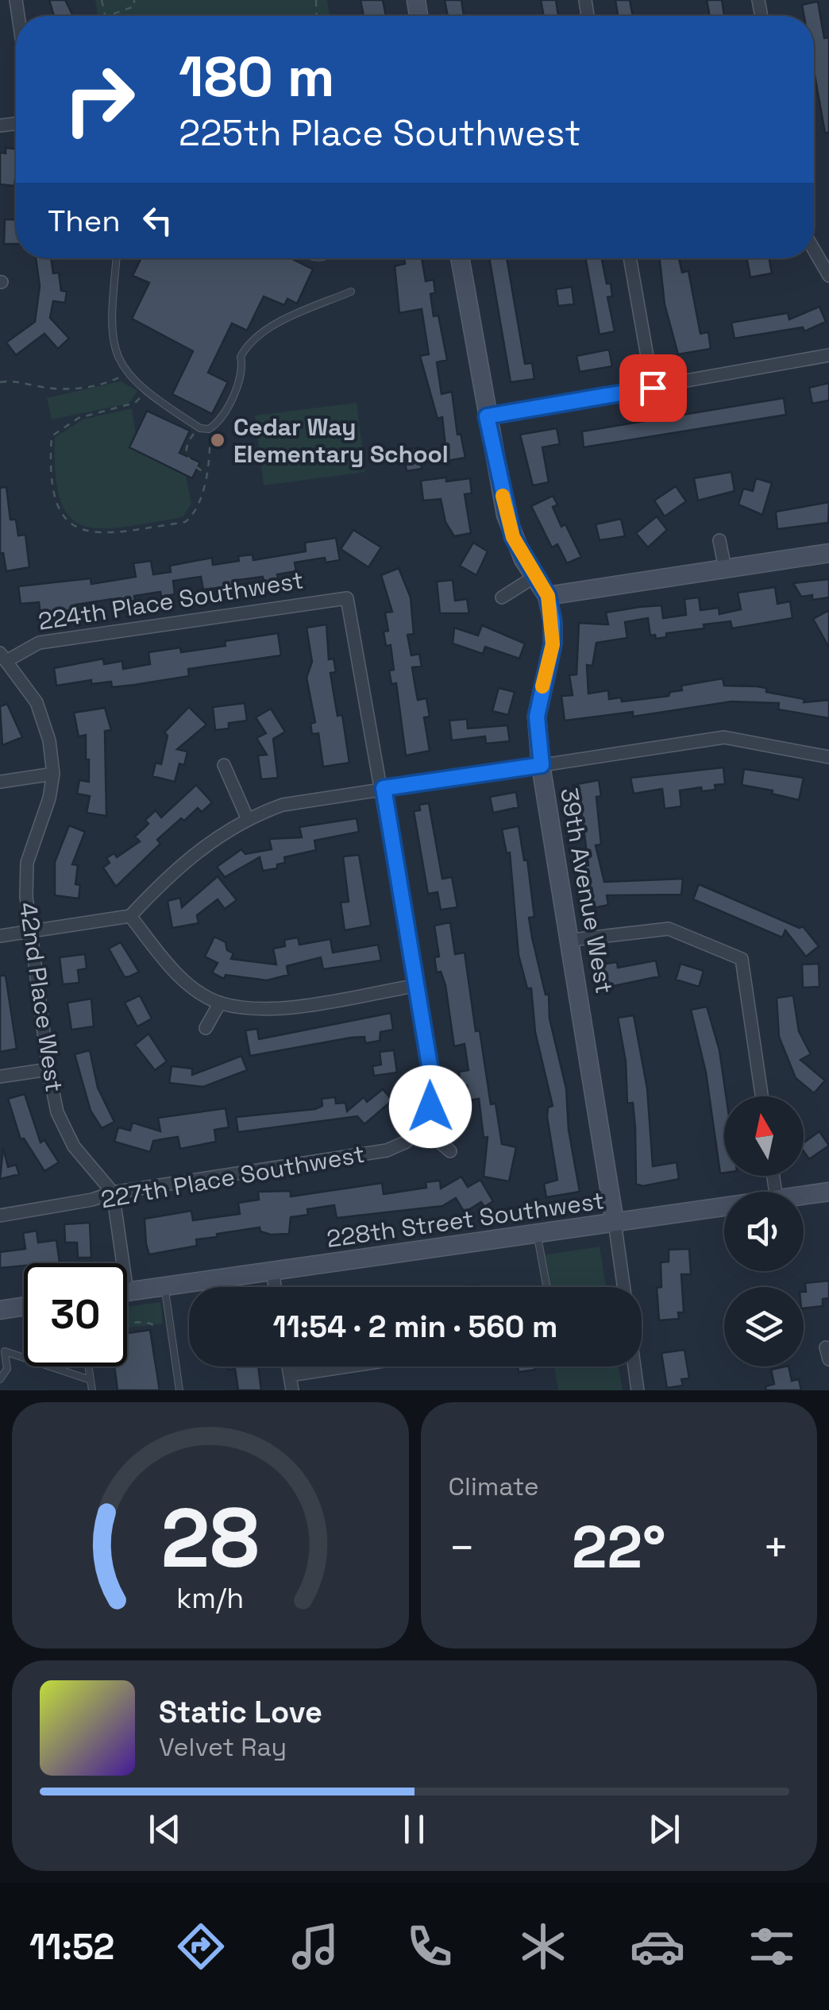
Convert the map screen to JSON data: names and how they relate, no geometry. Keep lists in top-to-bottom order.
{
  "streets": {
    "street": [
      "224th Place Southwest",
      "39th Avenue West",
      "42nd Place West",
      "227th Place Southwest",
      "228th Street Southwest"
    ]
  },
  "crossings": [
    ["224th Place Southwest", "42nd Place West"],
    ["39th Avenue West", "228th Street Southwest"],
    ["42nd Place West", "227th Place Southwest"]
  ],
  "places": ["Cedar Way Elementary School"],
  "north": "top",
  "page": {
    "turn": ["180 m", "225th Place Southwest"],
    "then": "Then",
    "limit": "30",
    "trip": "11:54 · 2 min · 560 m",
    "tile": "Climate",
    "heat": ["−", "22°", "+"],
    "song": ["Static Love", "Velvet Ray"],
    "tabs": "11:52",
    "gauge": ["28", "km/h"]
  }
}
